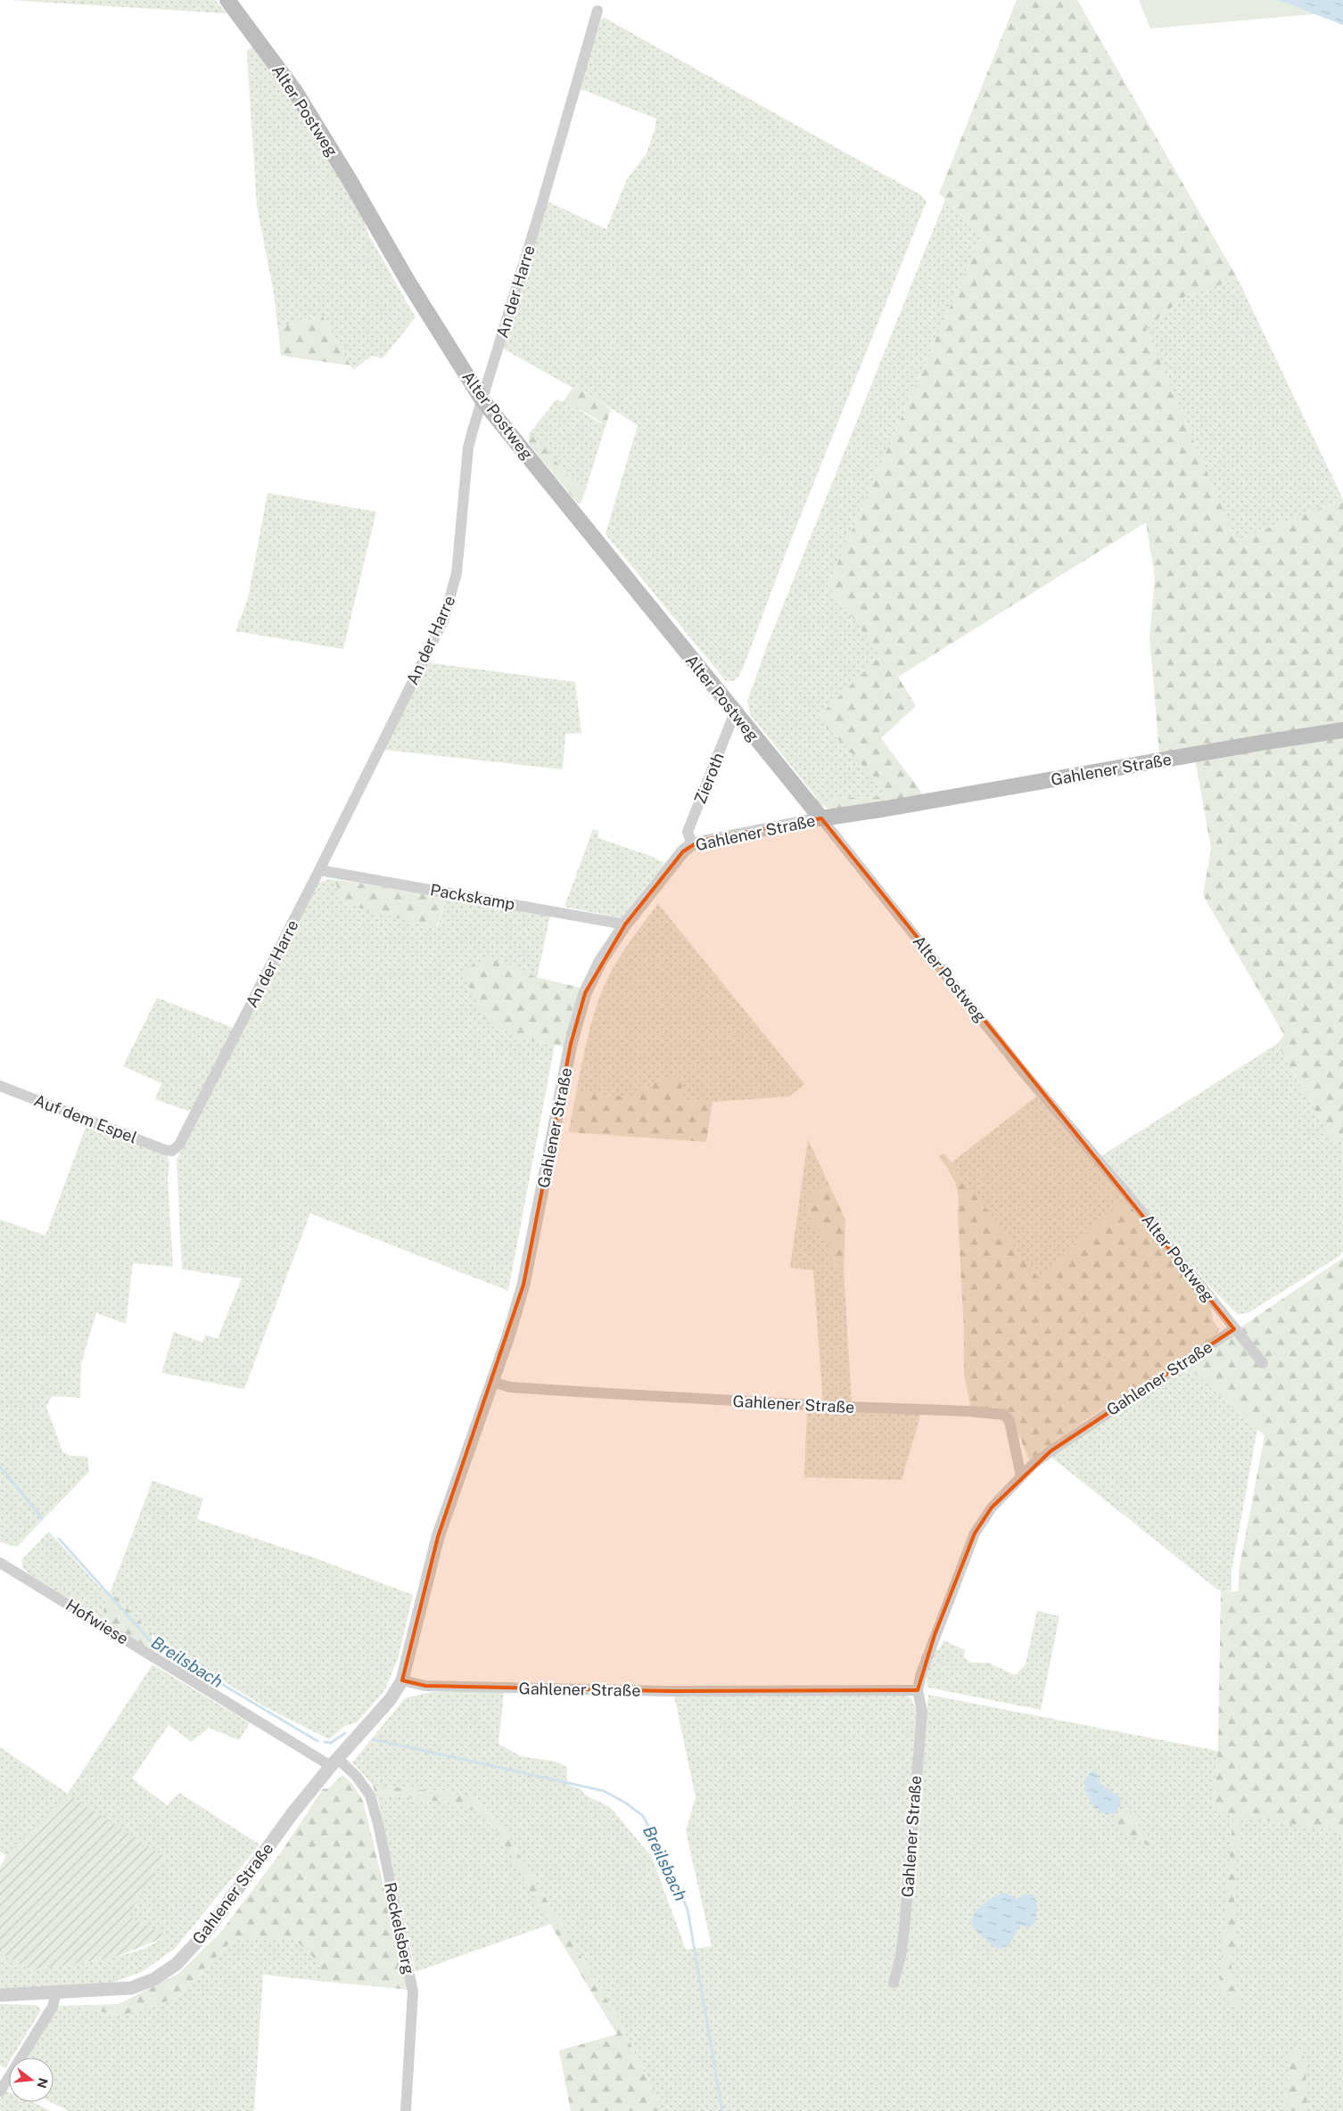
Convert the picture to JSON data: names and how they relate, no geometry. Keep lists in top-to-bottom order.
{
  "streets": {
    "main road": ["Alter Postweg", "Gahlener Straße"],
    "street": [
      "An der Harre",
      "Zieroth",
      "Packskamp",
      "Auf dem Espel",
      "Hofwiese",
      "Reckelsberg"
    ]
  },
  "crossings": [
    ["Alter Postweg", "An der Harre"],
    ["Alter Postweg", "Gahlener Straße"],
    ["Alter Postweg", "Zieroth"],
    ["An der Harre", "Packskamp"],
    ["An der Harre", "Auf dem Espel"],
    ["Gahlener Straße", "Zieroth"],
    ["Gahlener Straße", "Packskamp"],
    ["Gahlener Straße", "Hofwiese"],
    ["Gahlener Straße", "Reckelsberg"],
    ["Hofwiese", "Reckelsberg"]
  ],
  "water": ["Breilsbach"],
  "north": "right"
}
